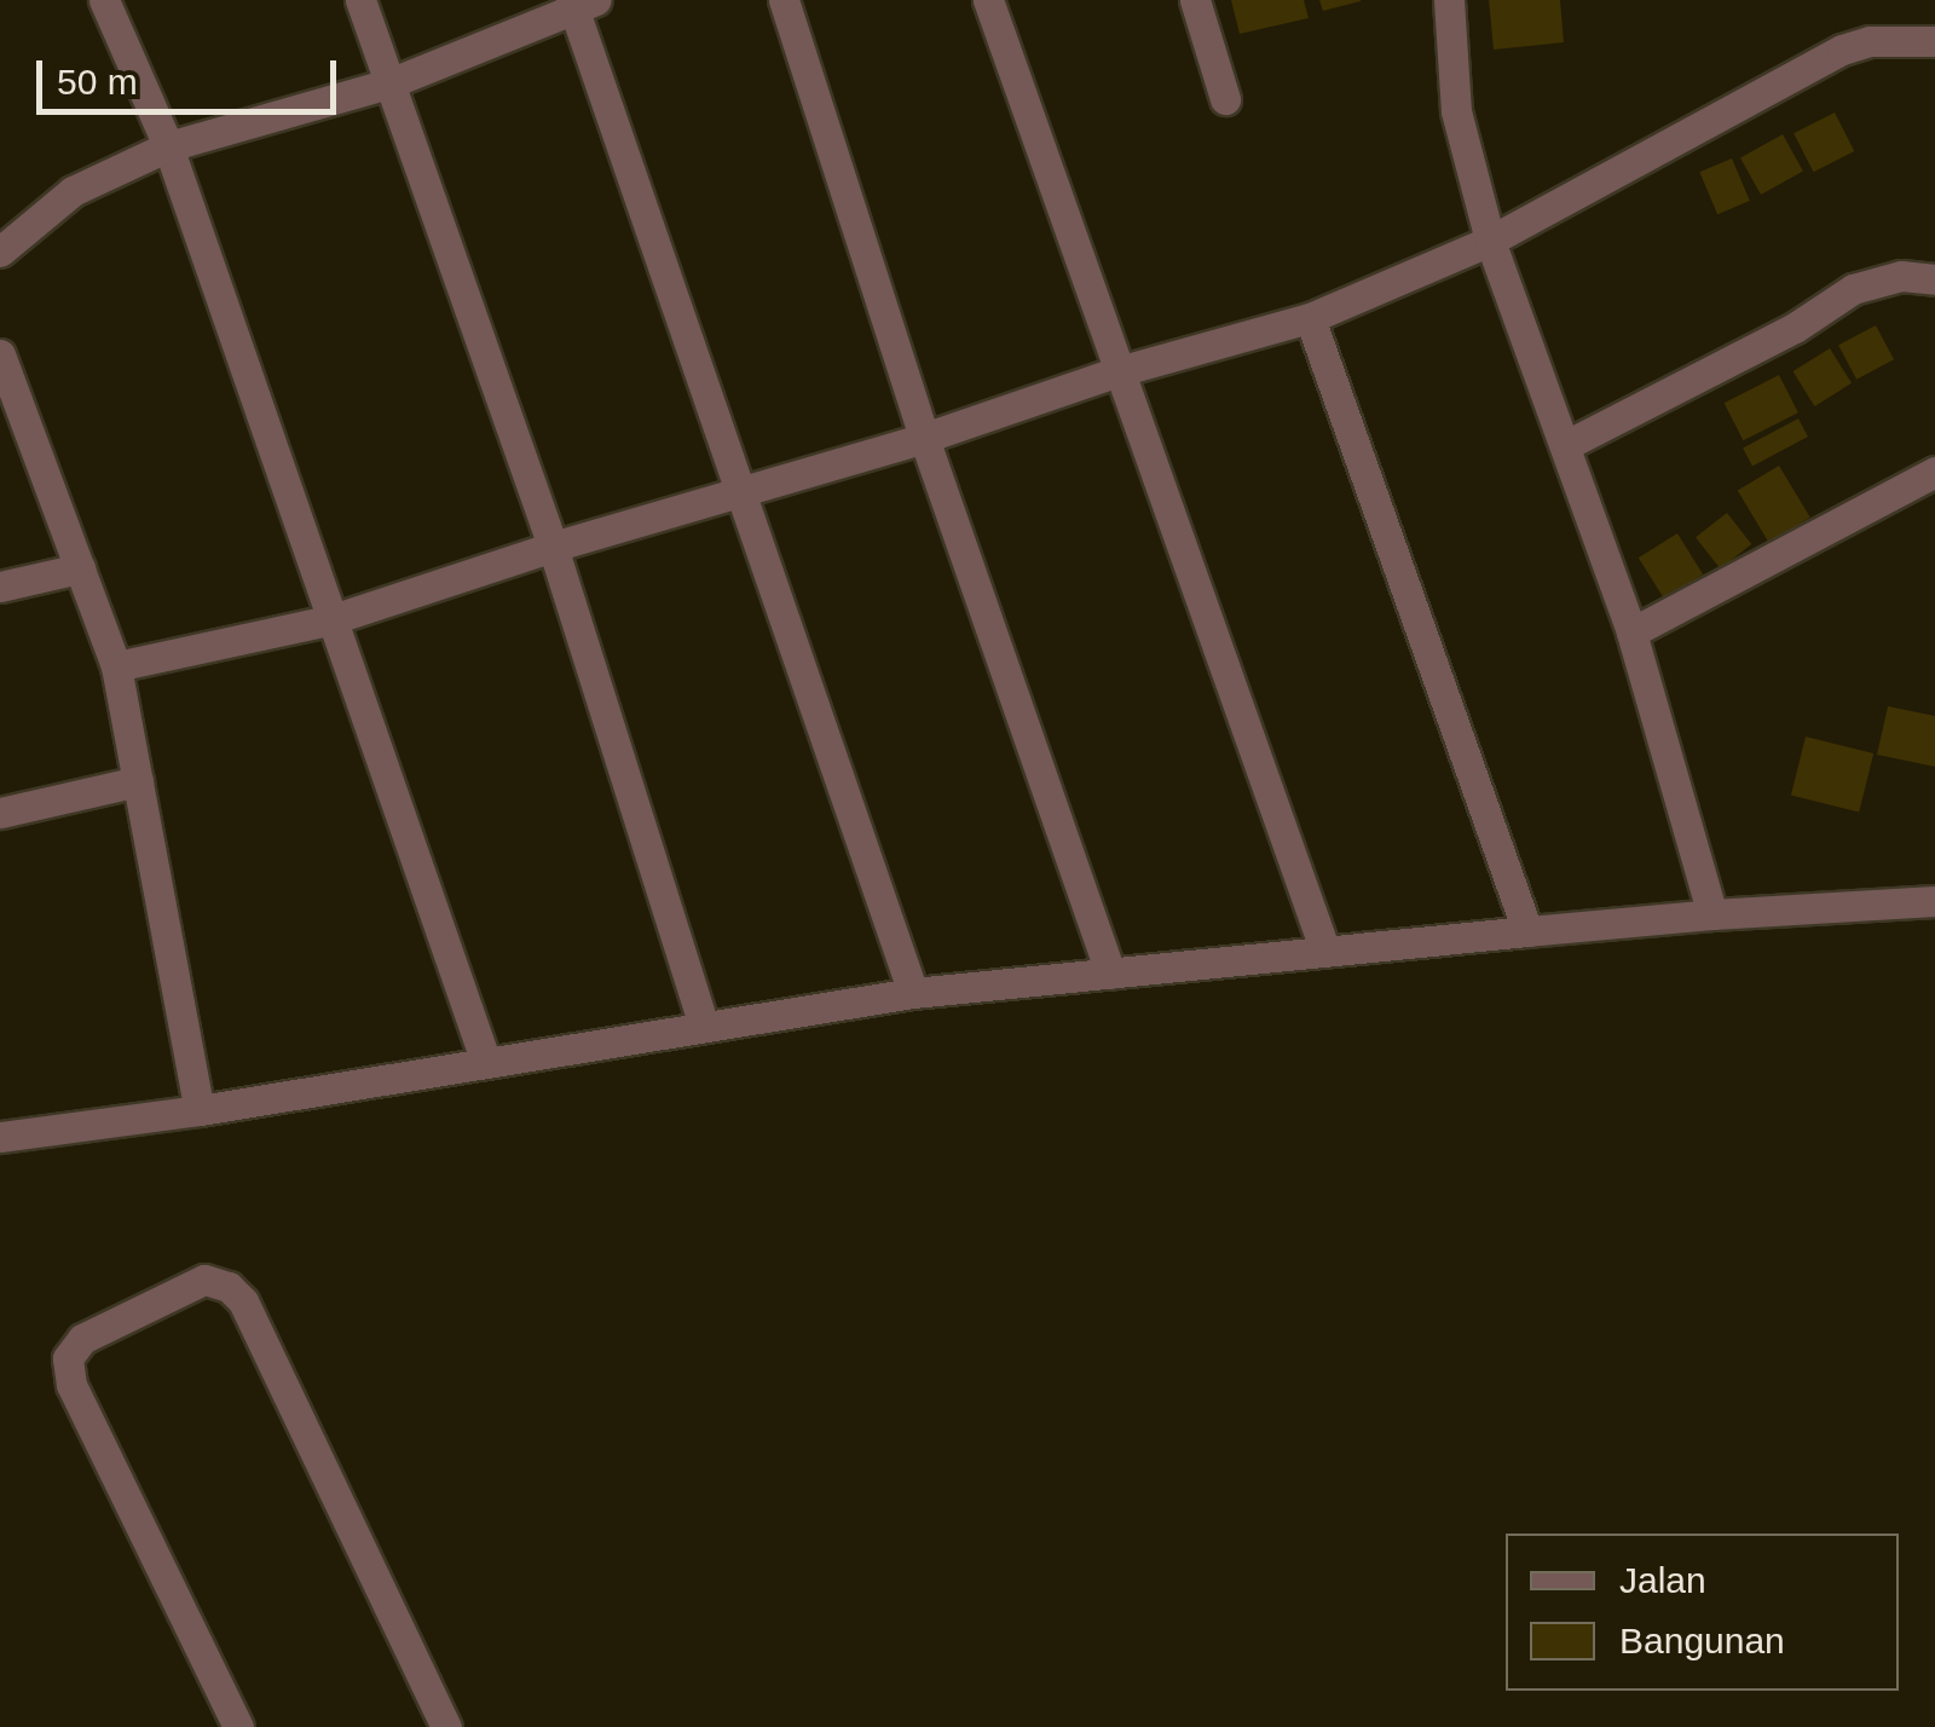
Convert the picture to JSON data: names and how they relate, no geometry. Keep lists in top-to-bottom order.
{
  "legend": ["Jalan", "Bangunan"],
  "scale_bar": "50 m"
}
